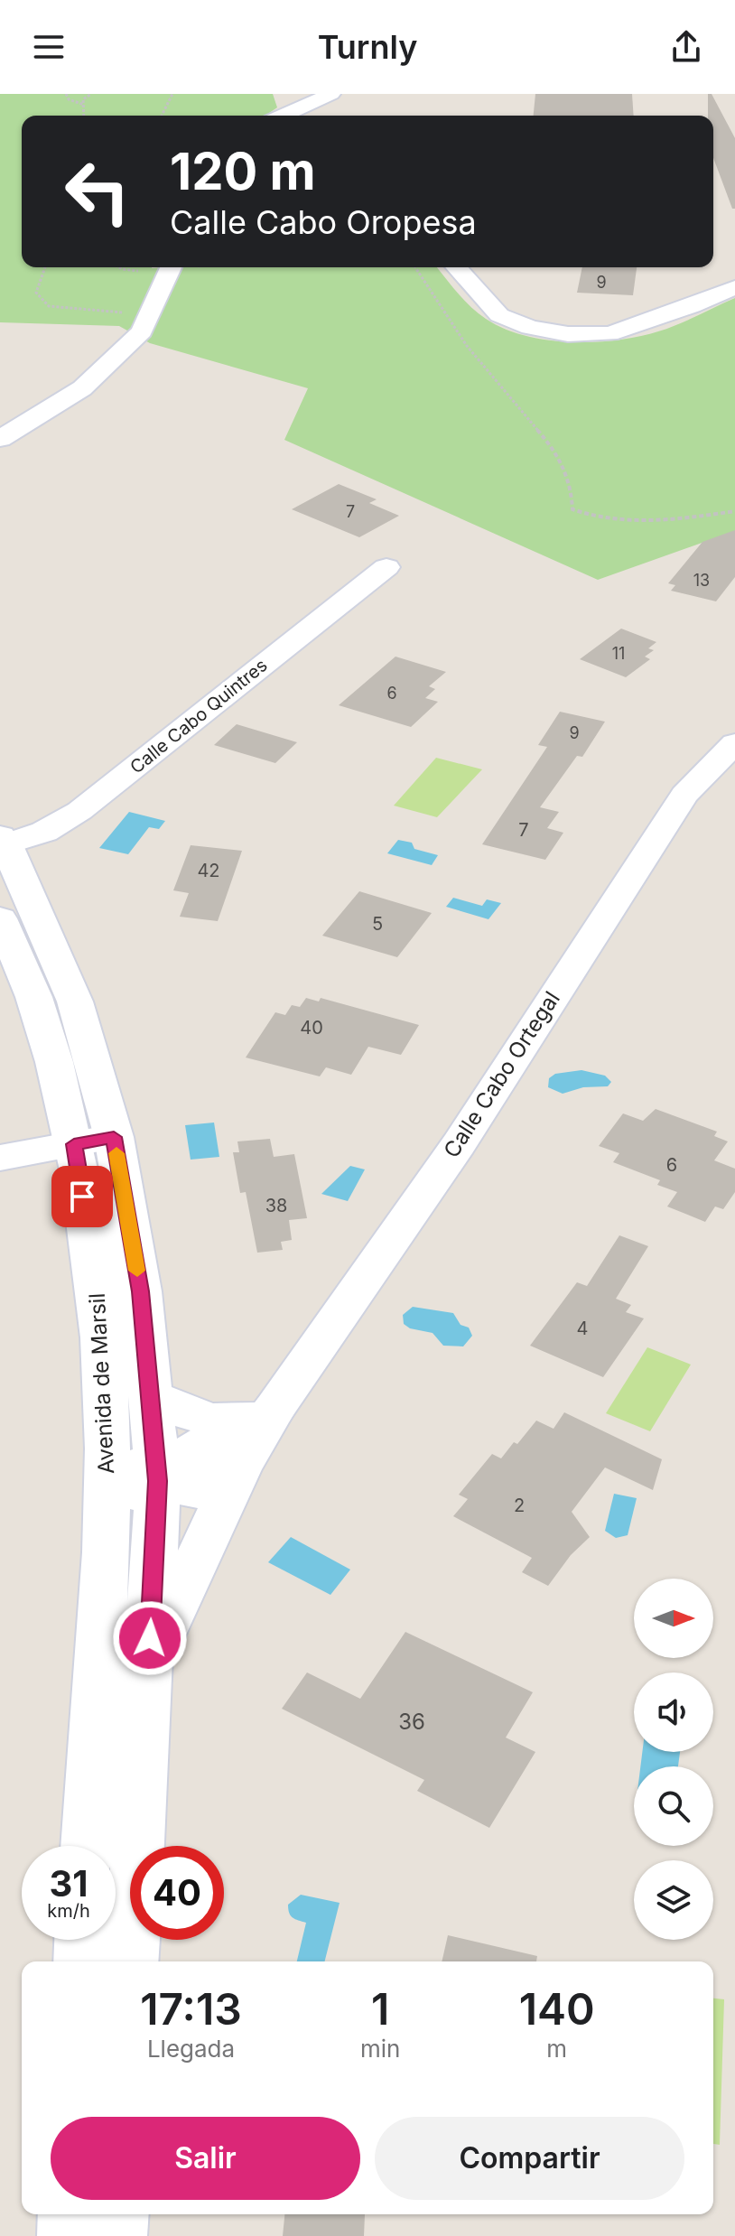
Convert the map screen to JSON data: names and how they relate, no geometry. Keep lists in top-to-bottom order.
{
  "streets": {
    "street": ["Calle Cabo Quintres", "Calle Cabo Ortegal", "Avenida de Marsil"]
  },
  "crossings": [
    ["Calle Cabo Quintres", "Avenida de Marsil"]
  ],
  "house_numbers": [
    "9",
    "7",
    "13",
    "11",
    "6",
    "9",
    "7",
    "42",
    "5",
    "40",
    "6",
    "38",
    "4",
    "2",
    "36"
  ],
  "north": "right",
  "page": {
    "header": "Turnly",
    "turn": ["120 m", "Calle Cabo Oropesa"],
    "speed": "31 km/h",
    "limit": "40",
    "eta": [
      "17:13",
      "Llegada",
      "1",
      "min",
      "140",
      "m"
    ],
    "buttons": ["Salir", "Compartir"]
  }
}
